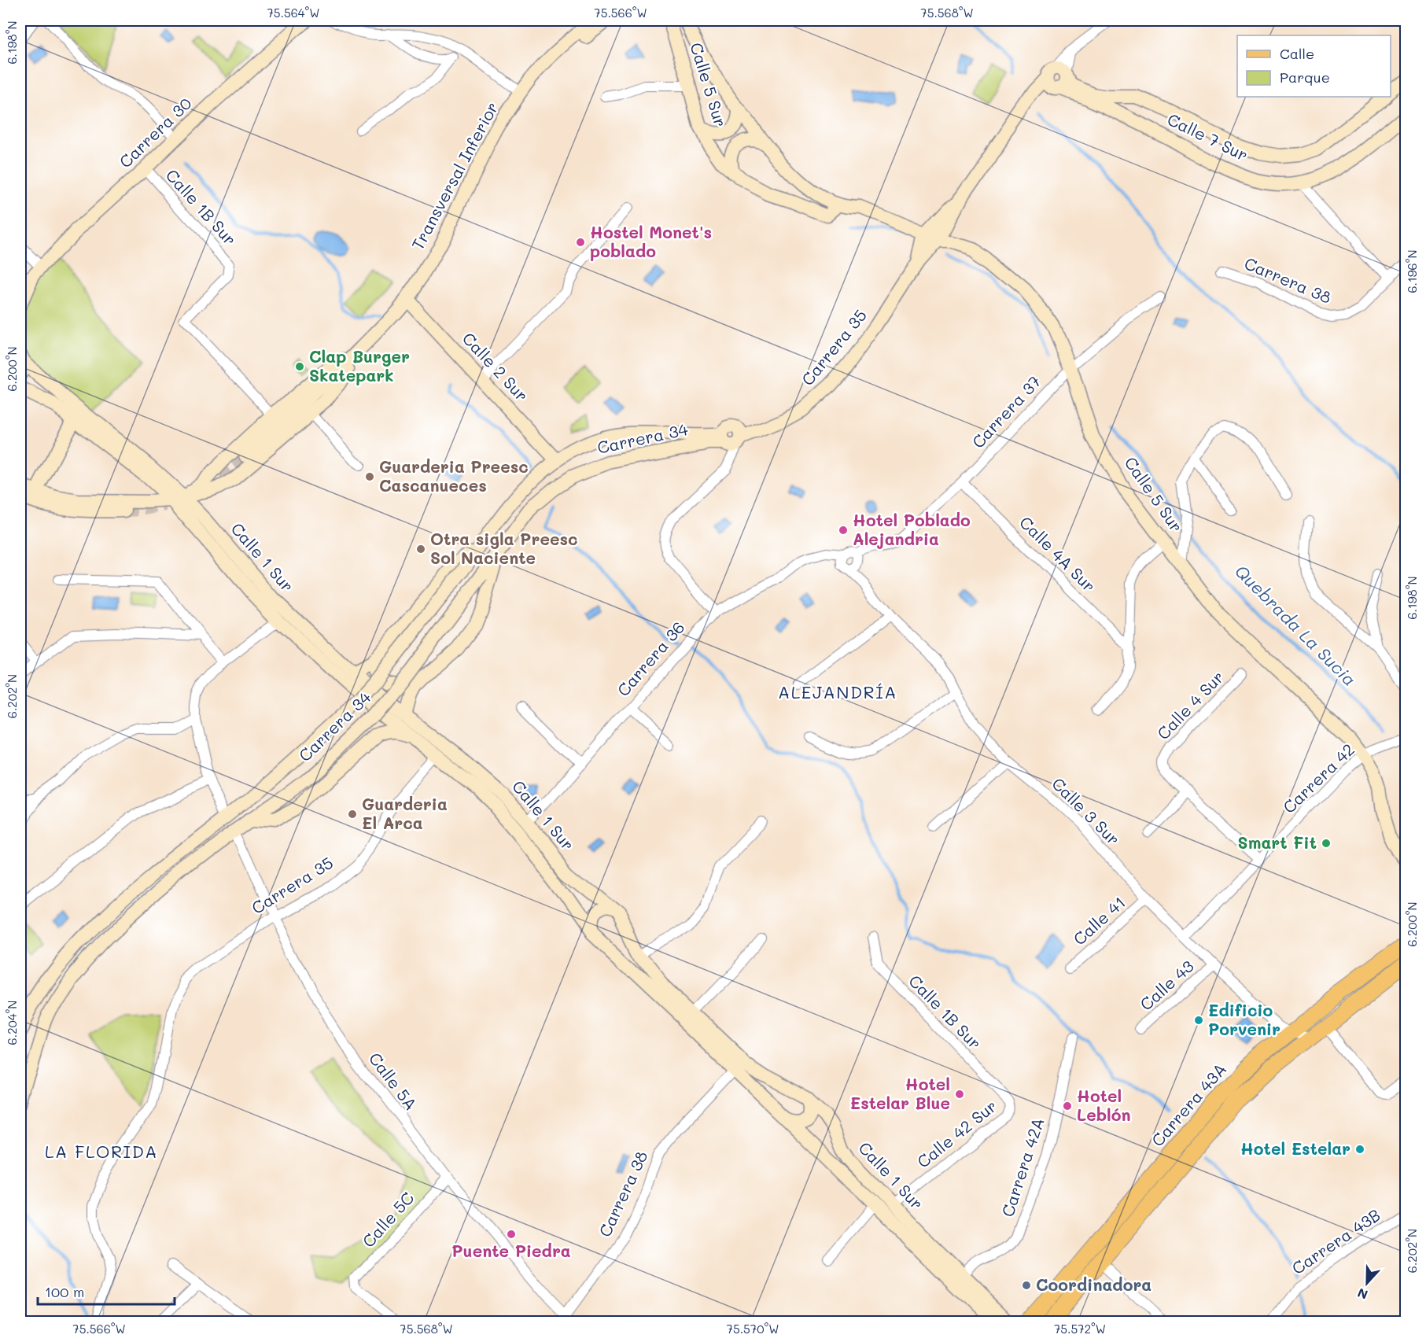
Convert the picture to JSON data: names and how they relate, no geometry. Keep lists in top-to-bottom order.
{
  "streets": {
    "main road": ["Carrera 43A"],
    "street": [
      "Calle 5 Sur",
      "Carrera 30",
      "Calle 7 Sur",
      "Transversal Inferior",
      "Calle 1B Sur",
      "Carrera 38",
      "Carrera 35",
      "Calle 2 Sur",
      "Carrera 37",
      "Carrera 34",
      "Calle 4A Sur",
      "Calle 1 Sur",
      "Carrera 36",
      "Calle 4 Sur",
      "Carrera 42",
      "Calle 3 Sur",
      "Calle 41",
      "Calle 43",
      "Calle 5A",
      "Calle 42 Sur",
      "Carrera 42A",
      "Calle 5C",
      "Carrera 43B"
    ]
  },
  "crossings": [
    ["Calle 5 Sur", "Carrera 35"],
    ["Calle 5 Sur", "Carrera 37"],
    ["Calle 5 Sur", "Carrera 42"],
    ["Carrera 30", "Calle 1B Sur"],
    ["Calle 7 Sur", "Carrera 35"],
    ["Transversal Inferior", "Calle 1B Sur"],
    ["Transversal Inferior", "Calle 2 Sur"],
    ["Transversal Inferior", "Calle 1 Sur"],
    ["Calle 1B Sur", "Calle 42 Sur"],
    ["Carrera 38", "Calle 1 Sur"],
    ["Carrera 38", "Calle 5A"],
    ["Carrera 35", "Carrera 34"],
    ["Carrera 35", "Calle 1 Sur"],
    ["Carrera 35", "Calle 5A"],
    ["Calle 2 Sur", "Carrera 34"],
    ["Carrera 37", "Calle 4A Sur"],
    ["Carrera 37", "Carrera 36"],
    ["Carrera 37", "Calle 3 Sur"],
    ["Carrera 34", "Calle 5A"],
    ["Calle 1 Sur", "Carrera 36"],
    ["Calle 1 Sur", "Calle 42 Sur"],
    ["Calle 1 Sur", "Carrera 42A"],
    ["Carrera 36", "Calle 3 Sur"],
    ["Calle 4 Sur", "Carrera 42"],
    ["Carrera 42", "Calle 3 Sur"],
    ["Calle 3 Sur", "Calle 41"],
    ["Calle 3 Sur", "Calle 43"],
    ["Calle 3 Sur", "Carrera 43A"],
    ["Calle 5A", "Calle 5C"]
  ],
  "districts": ["ALEJANDRÍA", "LA FLORIDA"],
  "water": ["Quebrada La Sucia"],
  "places": [
    "Hostel Monet's poblado",
    "Clap Burger Skatepark",
    "Guarderia Preesc Cascanueces",
    "Hotel Poblado Alejandria",
    "Otra sigla Preesc Sol Naciente",
    "Guarderia El Arca",
    "Smart Fit",
    "Edificio Porvenir",
    "Hotel Estelar Blue",
    "Hotel Leblón",
    "Hotel Estelar",
    "Puente Piedra",
    "Coordinadora"
  ],
  "legend": ["Calle", "Parque"],
  "scale_bar": "100 m",
  "north": "bottom",
  "coordinates": [
    "75.564°W",
    "75.566°W",
    "75.568°W",
    "6.198°N",
    "6.196°N",
    "6.200°N",
    "6.202°N",
    "6.204°N",
    "75.570°W",
    "75.572°W"
  ]
}
